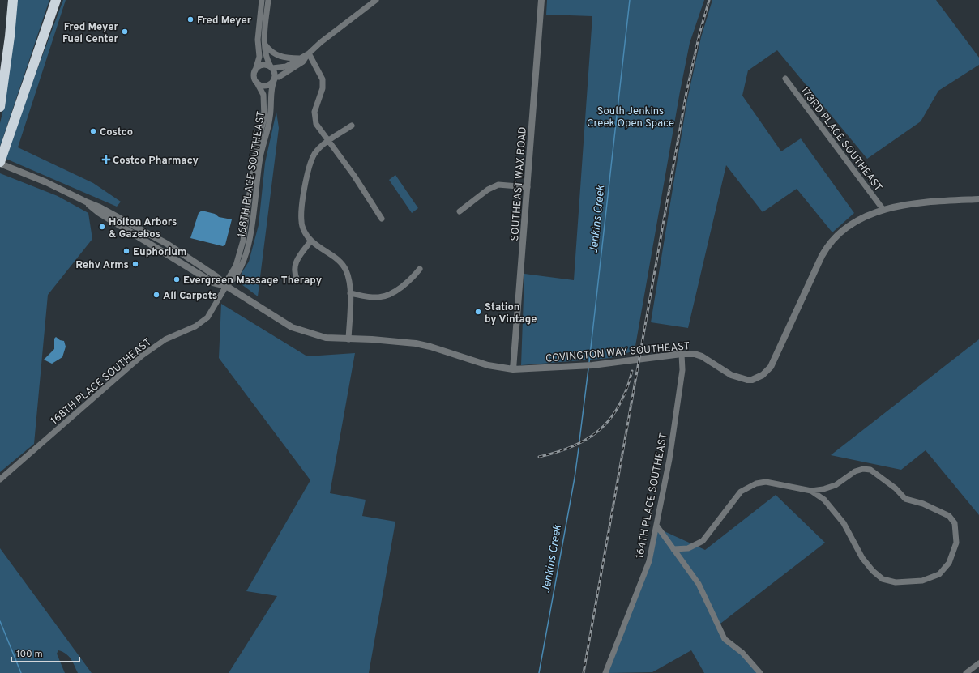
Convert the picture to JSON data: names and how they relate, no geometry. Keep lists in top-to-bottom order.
{
  "streets": {
    "street": [
      "173RD PLACE SOUTHEAST",
      "168TH PLACE SOUTHEAST",
      "SOUTHEAST WAX ROAD",
      "COVINGTON WAY SOUTHEAST",
      "164TH PLACE SOUTHEAST"
    ]
  },
  "crossings": [
    ["173RD PLACE SOUTHEAST", "COVINGTON WAY SOUTHEAST"],
    ["168TH PLACE SOUTHEAST", "COVINGTON WAY SOUTHEAST"],
    ["SOUTHEAST WAX ROAD", "COVINGTON WAY SOUTHEAST"],
    ["COVINGTON WAY SOUTHEAST", "164TH PLACE SOUTHEAST"]
  ],
  "water": ["Jenkins Creek"],
  "parks": ["South Jenkins Creek Open Space"],
  "places": {
    "other": [
      "Fred Meyer",
      "Fred Meyer Fuel Center",
      "Costco",
      "Holton Arbors & Gazebos",
      "Euphorium",
      "Rehv Arms",
      "Evergreen Massage Therapy",
      "All Carpets",
      "Station by Vintage"
    ],
    "health": ["Costco Pharmacy"]
  },
  "scale_bar": "100 m"
}
